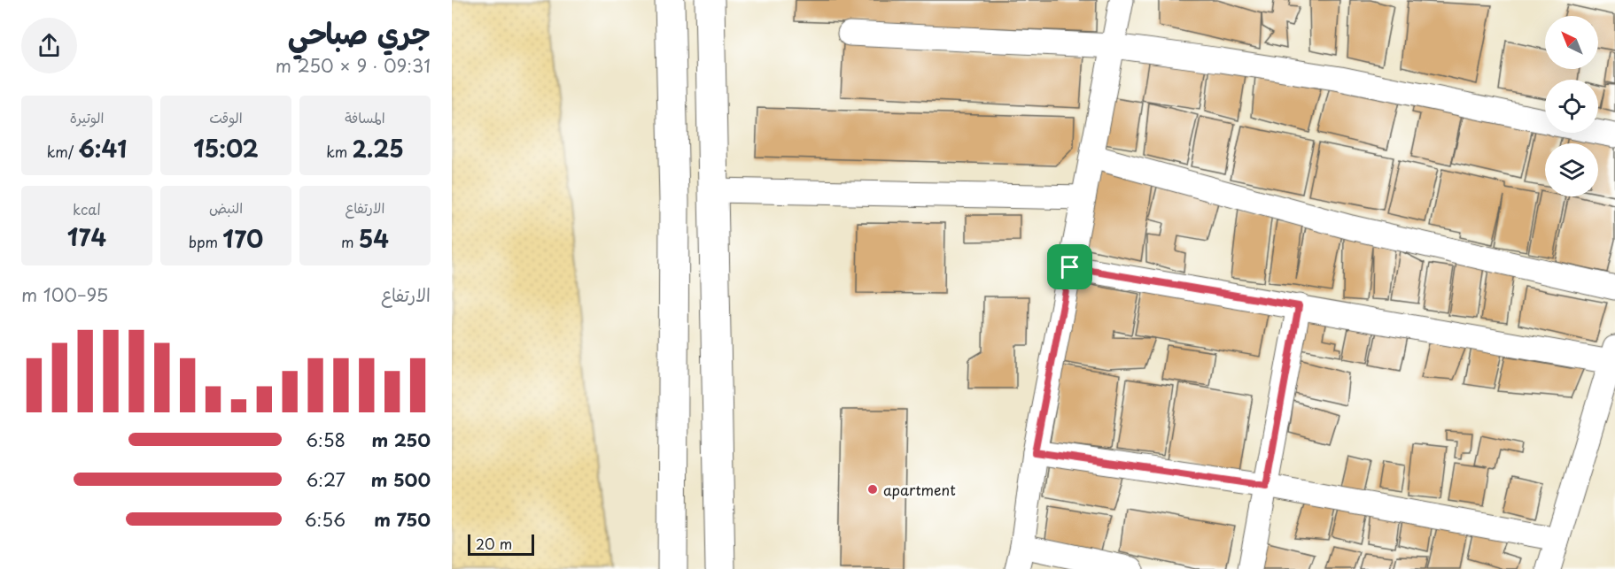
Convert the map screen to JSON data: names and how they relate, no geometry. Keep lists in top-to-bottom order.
{
  "places": ["apartment"],
  "scale_bar": "20 m",
  "north": "top left",
  "page": {
    "heading": ["جري صباحي", "09:31 · 9 × 250 m"],
    "stats": [
      ["المسافة", "2.25 km"],
      ["الوقت", "15:02"],
      ["الوتيرة", "6:41 /km"],
      ["الارتفاع", "54 m"],
      ["النبض", "170 bpm"],
      ["kcal", "174"]
    ],
    "chart": ["الارتفاع", "95–100 m"],
    "list": [
      {
        "name": "250 m",
        "note": "6:58"
      },
      {
        "name": "500 m",
        "note": "6:27"
      },
      {
        "name": "750 m",
        "note": "6:56"
      }
    ],
    "scale": "20 m"
  }
}
